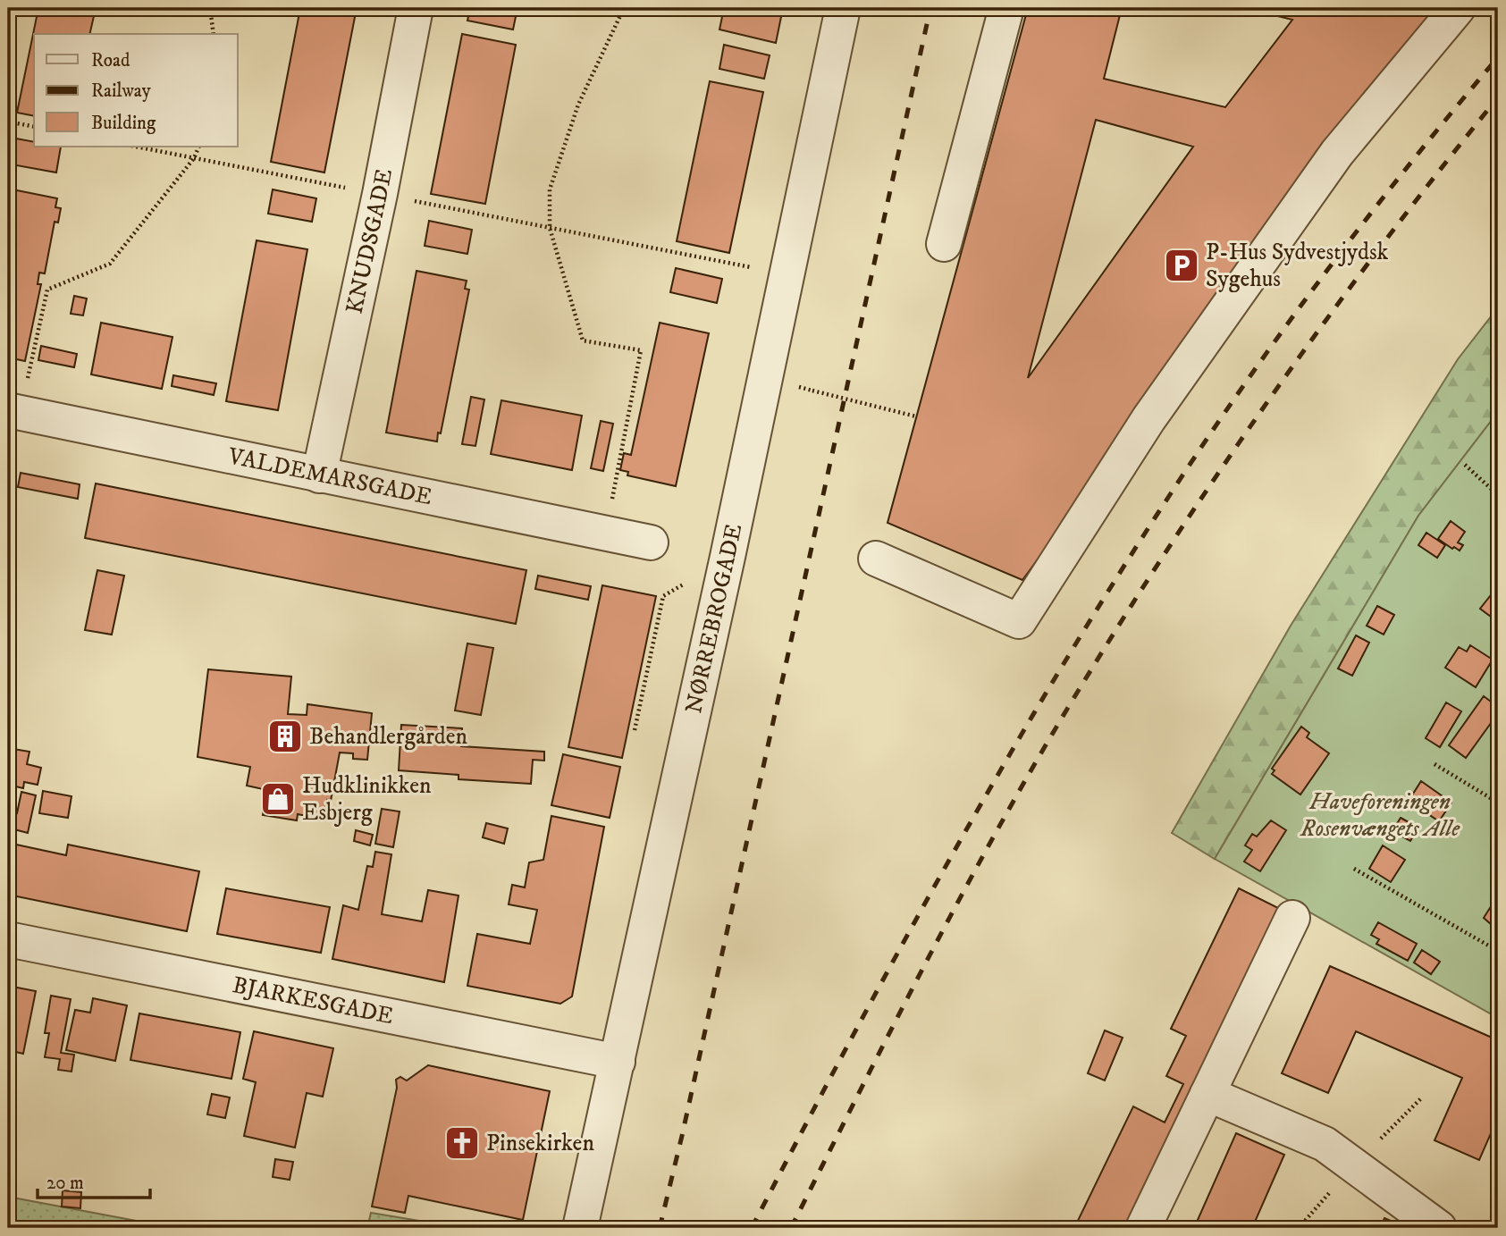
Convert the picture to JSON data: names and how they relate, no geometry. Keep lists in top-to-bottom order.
{
  "streets": {
    "street": [
      "KNUDSGADE",
      "VALDEMARSGADE",
      "NØRREBROGADE",
      "BJARKESGADE"
    ]
  },
  "crossings": [
    ["KNUDSGADE", "VALDEMARSGADE"],
    ["NØRREBROGADE", "BJARKESGADE"]
  ],
  "parks": ["Haveforeningen Rosenvængets Alle"],
  "places": {
    "parking": ["P-Hus Sydvestjydsk Sygehus"],
    "building": ["Behandlergården"],
    "shop": ["Hudklinikken Esbjerg"],
    "church": ["Pinsekirken"]
  },
  "legend": ["Road", "Railway", "Building"],
  "scale_bar": "20 m"
}
